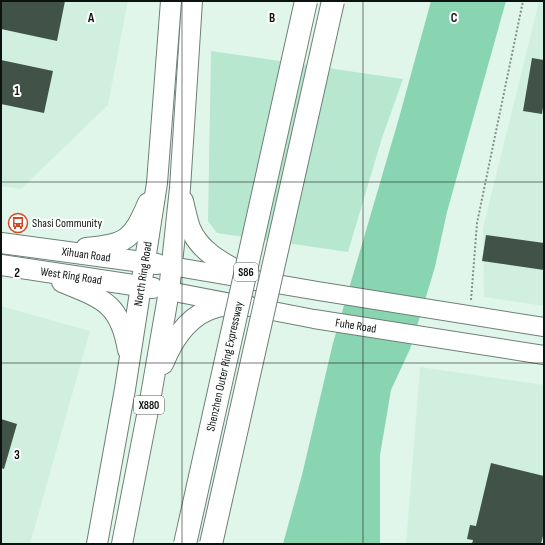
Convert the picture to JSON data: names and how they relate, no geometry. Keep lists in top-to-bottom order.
{
  "streets": {
    "highway": ["S86", "Shenzhen Outer Ring Expressway"],
    "main road": [
      "Xihuan Road",
      "North Ring Road",
      "West Ring Road",
      "Fuhe Road",
      "X880"
    ]
  },
  "crossings": [
    ["Xihuan Road", "North Ring Road"],
    ["Xihuan Road", "X880"],
    ["North Ring Road", "West Ring Road"],
    ["West Ring Road", "Fuhe Road"],
    ["West Ring Road", "X880"],
    ["Fuhe Road", "X880"]
  ],
  "places": {
    "bus stop": ["Shasi Community"]
  },
  "grid": {
    "columns": ["A", "B", "C"],
    "rows": ["1", "2", "3"]
  }
}
